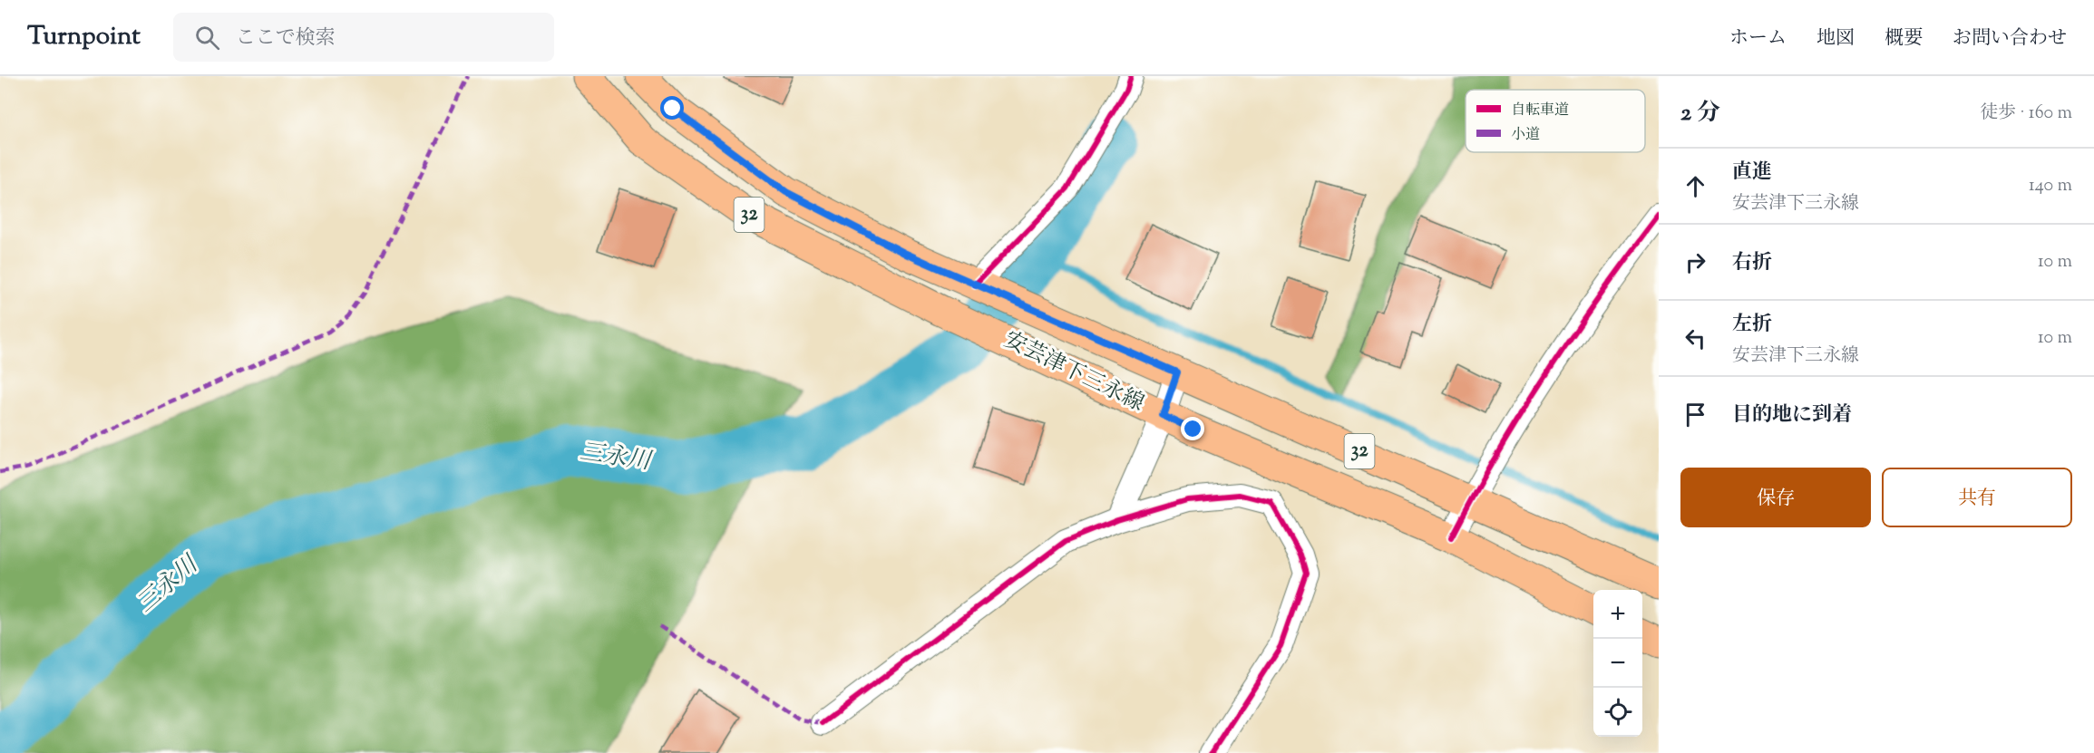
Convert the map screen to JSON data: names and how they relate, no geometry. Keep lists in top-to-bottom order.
{
  "streets": {
    "main road": ["32", "安芸津下三永線"]
  },
  "water": ["三永川"],
  "legend": ["自転車道", "小道"],
  "page": {
    "header": "Turnpoint",
    "search": "ここで検索",
    "nav": [
      "ホーム",
      "地図",
      "概要",
      "お問い合わせ"
    ],
    "heading": ["2 分", "徒歩 · 160 m"],
    "list": [
      ["直進", "安芸津下三永線", "140 m"],
      ["右折", "10 m"],
      ["左折", "安芸津下三永線", "10 m"],
      "目的地に到着"
    ],
    "buttons": ["保存", "共有"],
    "map_buttons": ["+", "−"]
  }
}
